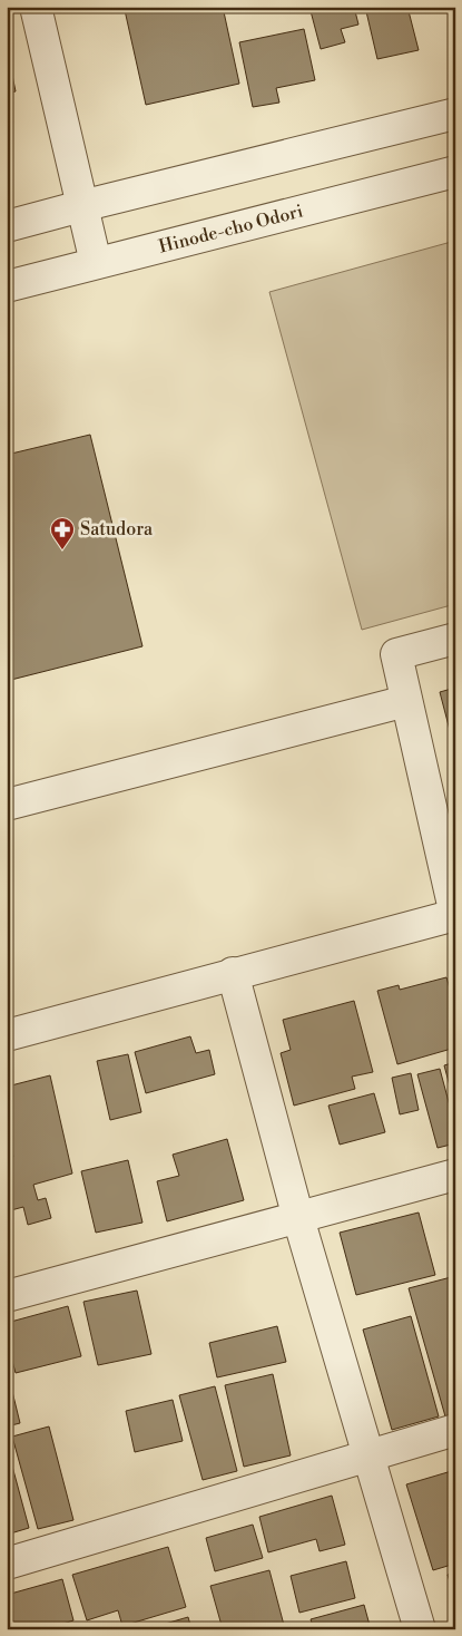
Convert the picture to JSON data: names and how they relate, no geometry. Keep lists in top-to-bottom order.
{
  "streets": {
    "street": ["Hinode-cho Odori"]
  },
  "places": {
    "pharmacy": ["Satudora"]
  }
}
